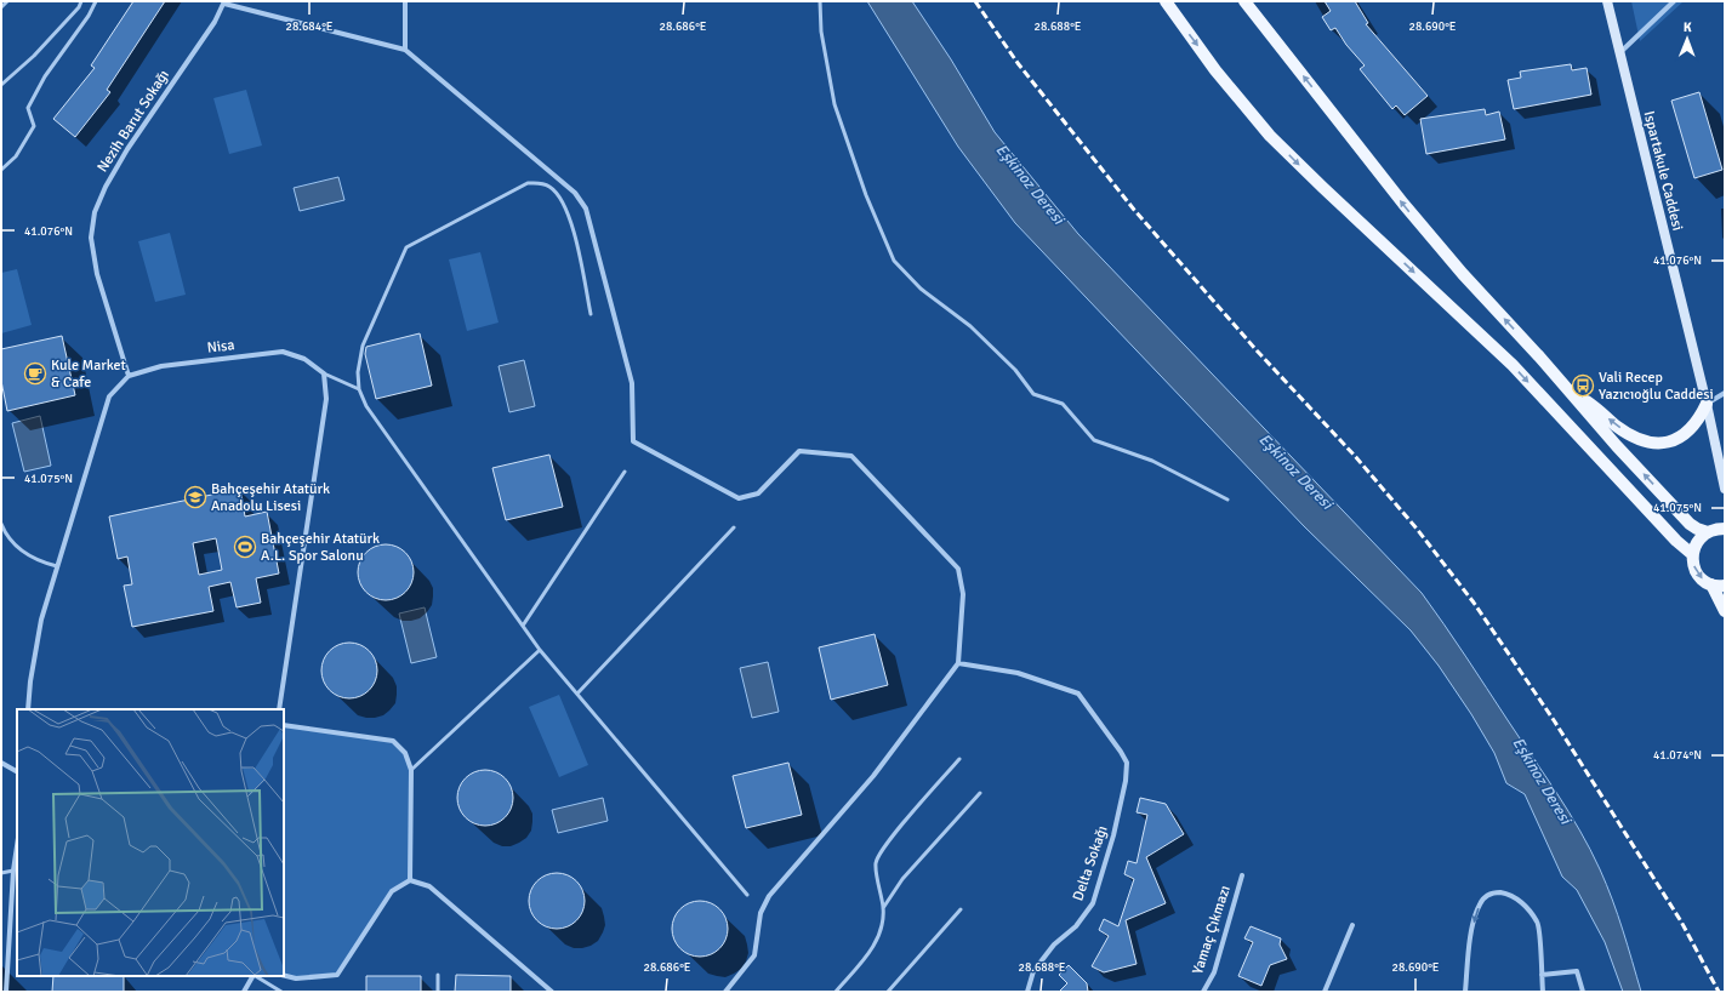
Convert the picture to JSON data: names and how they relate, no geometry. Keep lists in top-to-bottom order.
{
  "streets": {
    "street": [
      "Nezih Barut Sokağı",
      "Ispartakule Caddesi",
      "Nisa",
      "Delta Sokağı",
      "Yamaç Çıkmazı"
    ]
  },
  "crossings": [
    ["Nezih Barut Sokağı", "Nisa"]
  ],
  "water": ["Eşkinoz Deresi"],
  "places": {
    "cafe": ["Kule Market & Cafe"],
    "bus stop": ["Vali Recep Yazıcıoğlu Caddesi"],
    "school or university": ["Bahçeşehir Atatürk Anadolu Lisesi"],
    "sports": ["Bahçeşehir Atatürk A.L. Spor Salonu"]
  },
  "north": "top",
  "coordinates": [
    "28.684°E",
    "28.686°E",
    "28.688°E",
    "28.690°E",
    "41.076°N",
    "41.075°N",
    "41.074°N"
  ]
}
